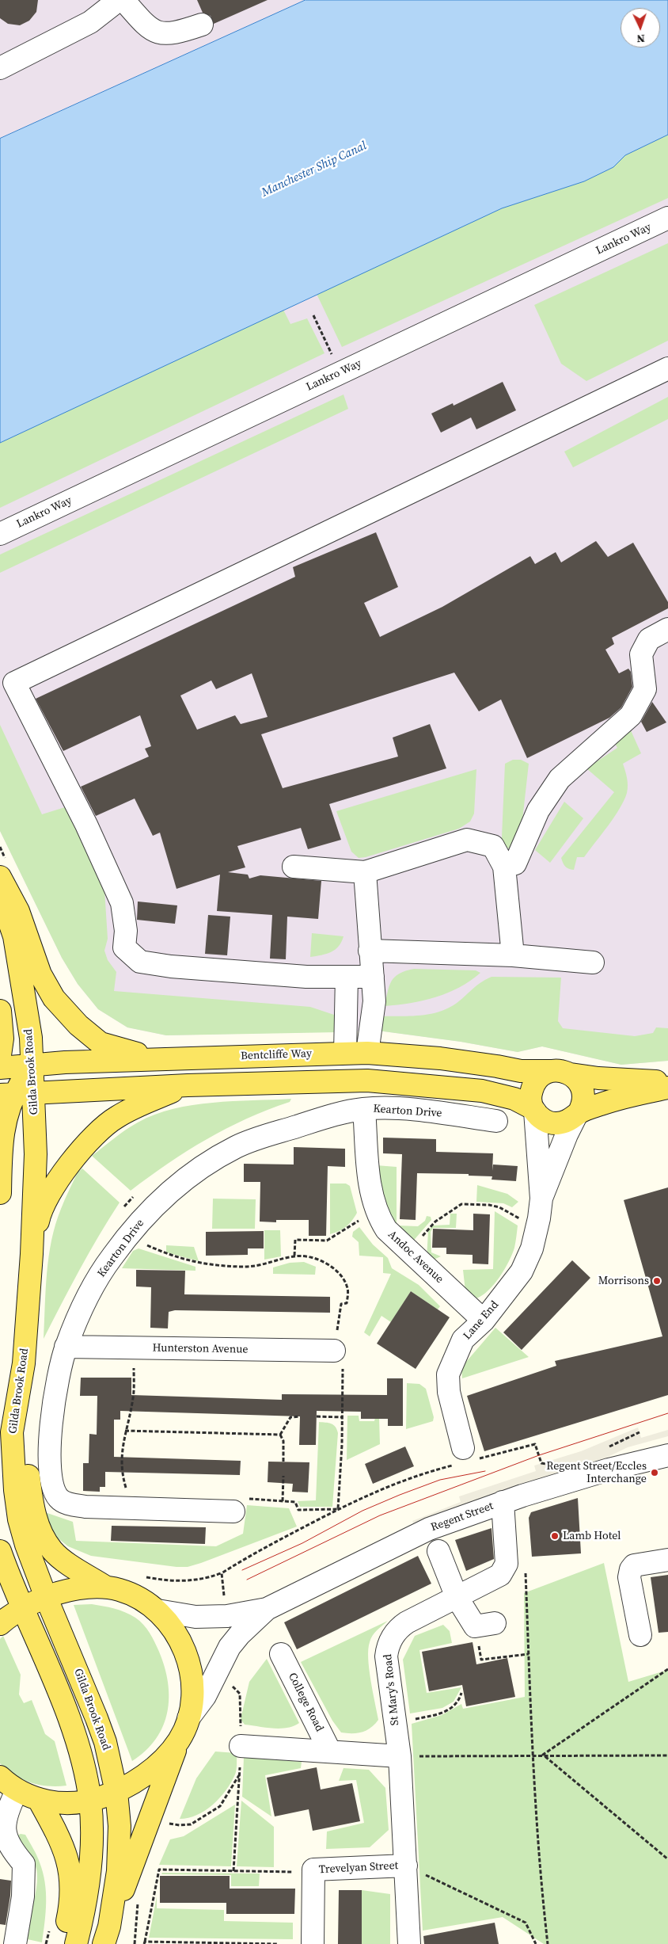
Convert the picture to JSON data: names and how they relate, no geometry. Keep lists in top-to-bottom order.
{
  "streets": {
    "main road": ["Bentcliffe Way", "Gilda Brook Road"],
    "street": [
      "Lankro Way",
      "Kearton Drive",
      "Andoc Avenue",
      "Lane End",
      "Hunterston Avenue",
      "Regent Street",
      "St Mary's Road",
      "College Road",
      "Trevelyan Street"
    ]
  },
  "crossings": [
    ["Bentcliffe Way", "Gilda Brook Road"],
    ["Bentcliffe Way", "Lane End"],
    ["Kearton Drive", "Andoc Avenue"],
    ["Kearton Drive", "Hunterston Avenue"],
    ["Andoc Avenue", "Lane End"],
    ["Regent Street", "St Mary's Road"],
    ["St Mary's Road", "Trevelyan Street"]
  ],
  "water": ["Manchester Ship Canal"],
  "places": ["Morrisons", "Regent Street/Eccles Interchange", "Lamb Hotel"],
  "north": "bottom"
}
